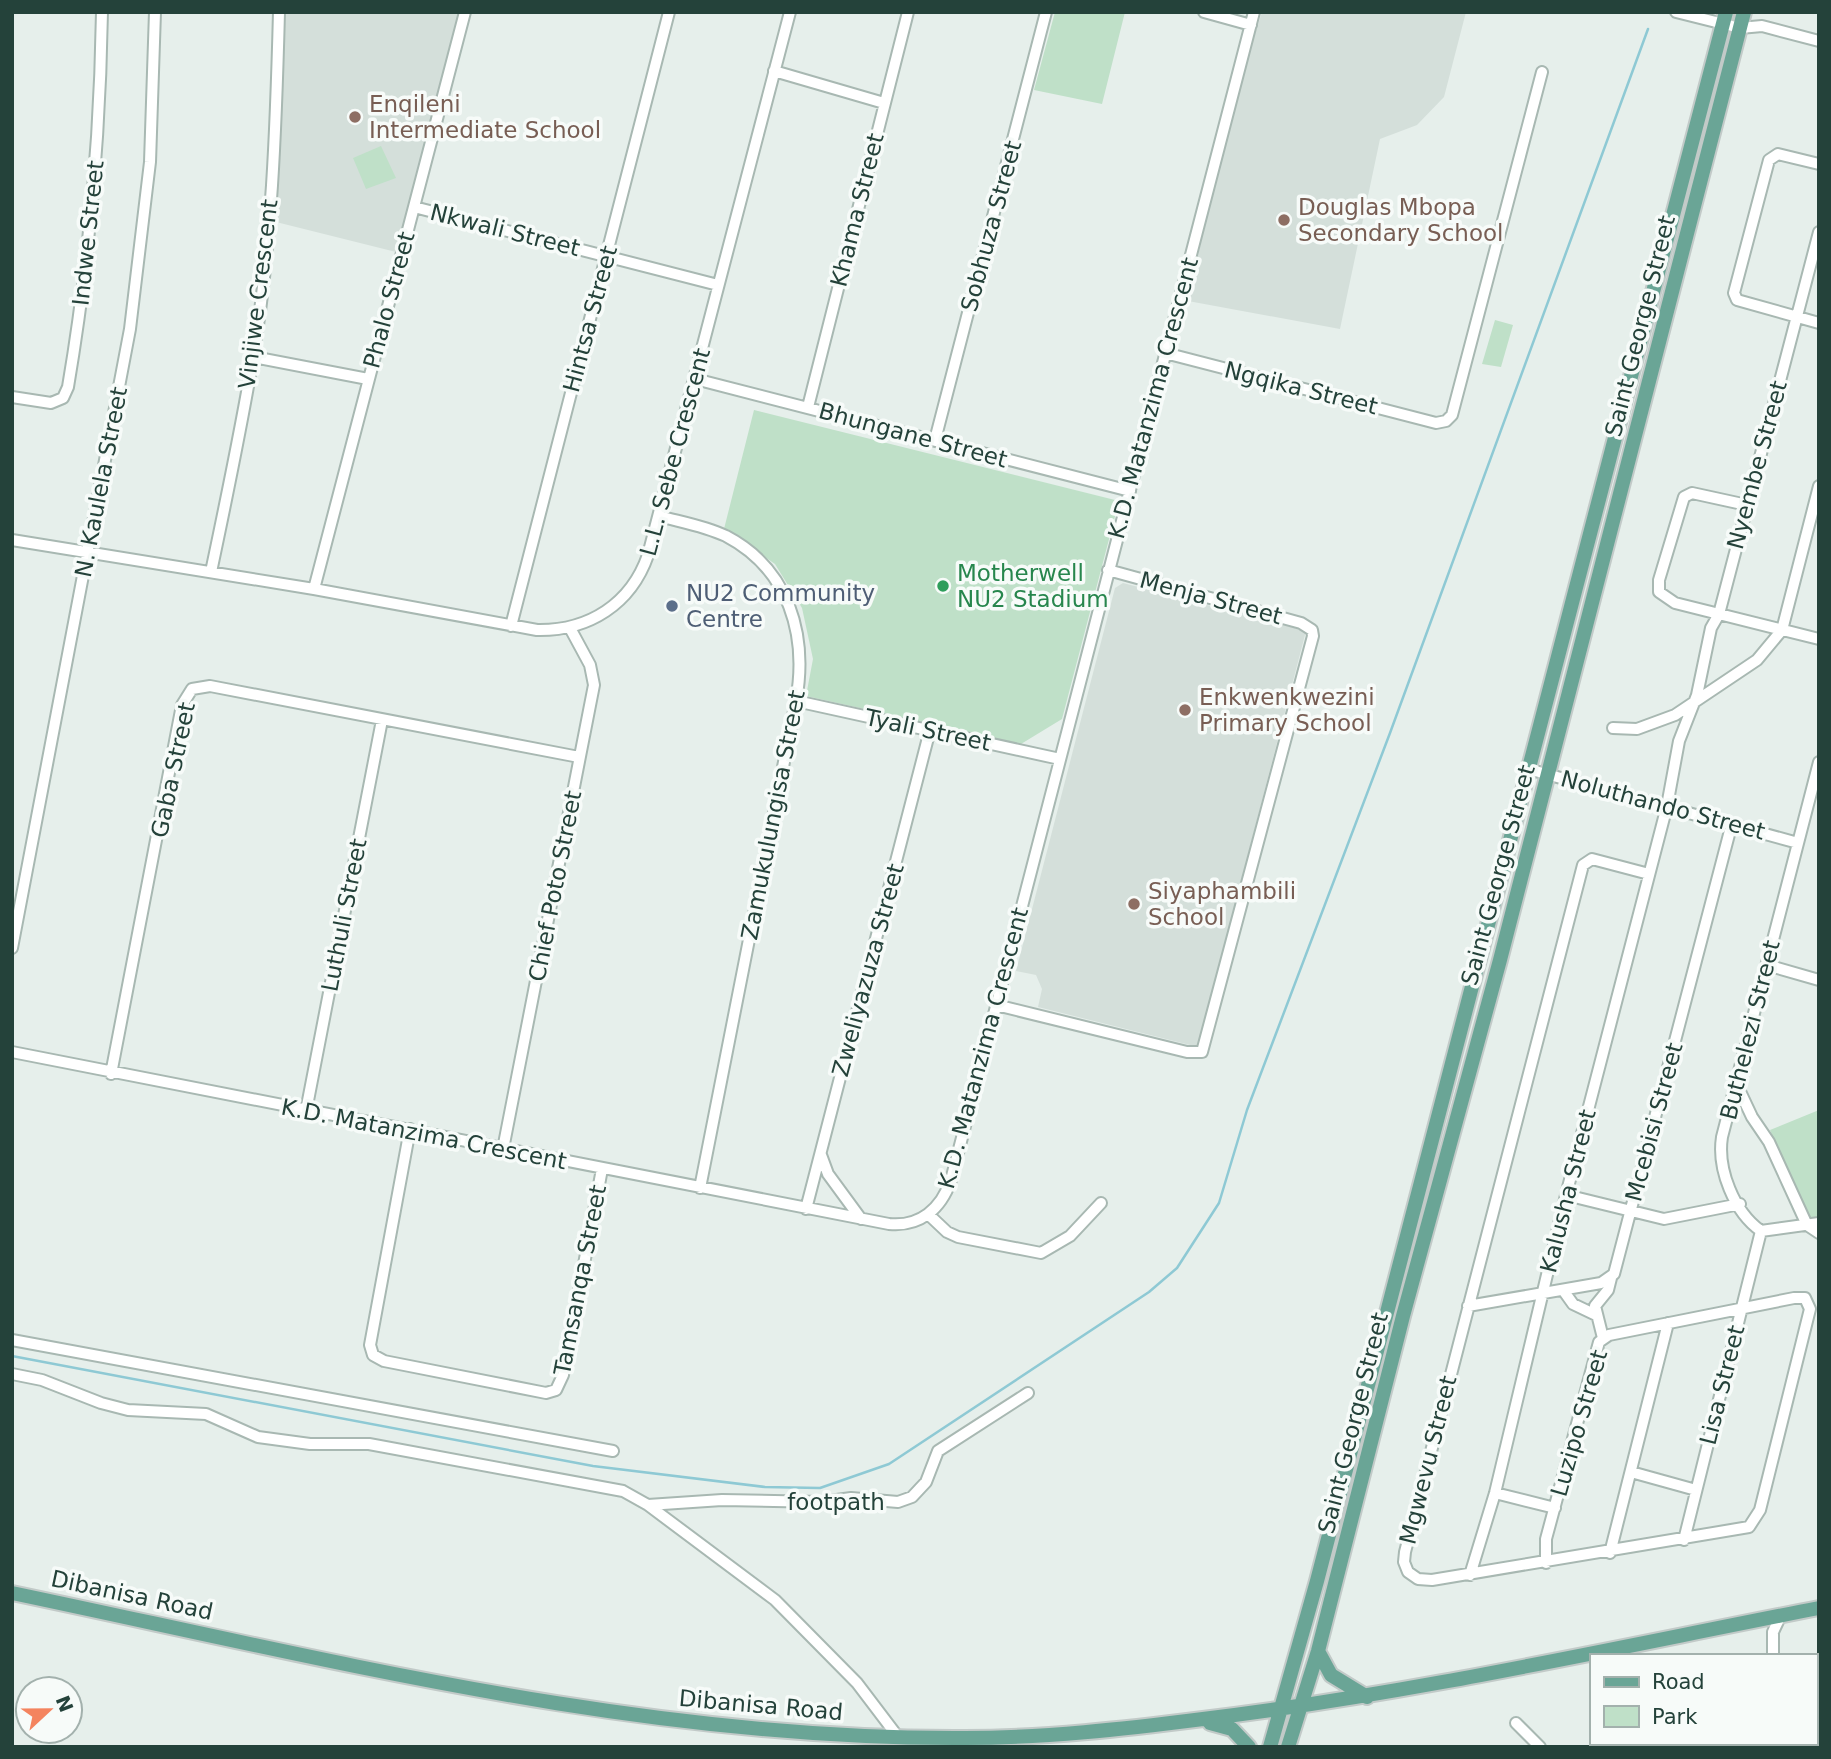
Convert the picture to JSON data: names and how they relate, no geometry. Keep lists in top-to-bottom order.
{
  "streets": {
    "main road": ["Saint George Street", "Dibanisa Road"],
    "street": [
      "Khama Street",
      "Sobhuza Street",
      "Nkwali Street",
      "Indwe Street",
      "Vinjiwe Crescent",
      "Phalo Street",
      "Hintsa Street",
      "Ngqika Street",
      "K.D. Matanzima Crescent",
      "Bhungane Street",
      "L.L. Sebe Crescent",
      "Nyembe Street",
      "N. Kaulela Street",
      "Menja Street",
      "Tyali Street",
      "Gaba Street",
      "Noluthando Street",
      "Zamukulungisa Street",
      "Chief Poto Street",
      "Luthuli Street",
      "Zweliyazuza Street",
      "Buthelezi Street",
      "Mcebisi Street",
      "Kalusha Street",
      "Tamsanqa Street",
      "Lisa Street",
      "Luzipo Street",
      "Mgwevu Street",
      "footpath"
    ]
  },
  "crossings": [
    ["Khama Street", "Bhungane Street"],
    ["Sobhuza Street", "Bhungane Street"],
    ["Nkwali Street", "Phalo Street"],
    ["Nkwali Street", "Hintsa Street"],
    ["Nkwali Street", "L.L. Sebe Crescent"],
    ["Vinjiwe Crescent", "L.L. Sebe Crescent"],
    ["Phalo Street", "L.L. Sebe Crescent"],
    ["Hintsa Street", "L.L. Sebe Crescent"],
    ["Saint George Street", "Noluthando Street"],
    ["Saint George Street", "Dibanisa Road"],
    ["Ngqika Street", "K.D. Matanzima Crescent"],
    ["K.D. Matanzima Crescent", "Bhungane Street"],
    ["K.D. Matanzima Crescent", "Menja Street"],
    ["K.D. Matanzima Crescent", "Tyali Street"],
    ["K.D. Matanzima Crescent", "Gaba Street"],
    ["K.D. Matanzima Crescent", "Zamukulungisa Street"],
    ["K.D. Matanzima Crescent", "Chief Poto Street"],
    ["K.D. Matanzima Crescent", "Luthuli Street"],
    ["K.D. Matanzima Crescent", "Zweliyazuza Street"],
    ["K.D. Matanzima Crescent", "Tamsanqa Street"],
    ["Bhungane Street", "L.L. Sebe Crescent"],
    ["L.L. Sebe Crescent", "N. Kaulela Street"],
    ["L.L. Sebe Crescent", "Zamukulungisa Street"],
    ["L.L. Sebe Crescent", "Chief Poto Street"],
    ["Nyembe Street", "Kalusha Street"],
    ["Tyali Street", "Zamukulungisa Street"],
    ["Tyali Street", "Zweliyazuza Street"],
    ["Gaba Street", "Chief Poto Street"],
    ["Gaba Street", "Luthuli Street"],
    ["Noluthando Street", "Buthelezi Street"],
    ["Noluthando Street", "Mcebisi Street"],
    ["Noluthando Street", "Kalusha Street"],
    ["Buthelezi Street", "Lisa Street"],
    ["Kalusha Street", "Mgwevu Street"],
    ["Lisa Street", "Luzipo Street"],
    ["Lisa Street", "Mgwevu Street"],
    ["Luzipo Street", "Mgwevu Street"]
  ],
  "places": [
    "Enqileni Intermediate School",
    "Douglas Mbopa Secondary School",
    "Motherwell NU2 Stadium",
    "NU2 Community Centre",
    "Enkwenkwezini Primary School",
    "Siyaphambili School"
  ],
  "legend": ["Road", "Park"],
  "north": "right"
}
